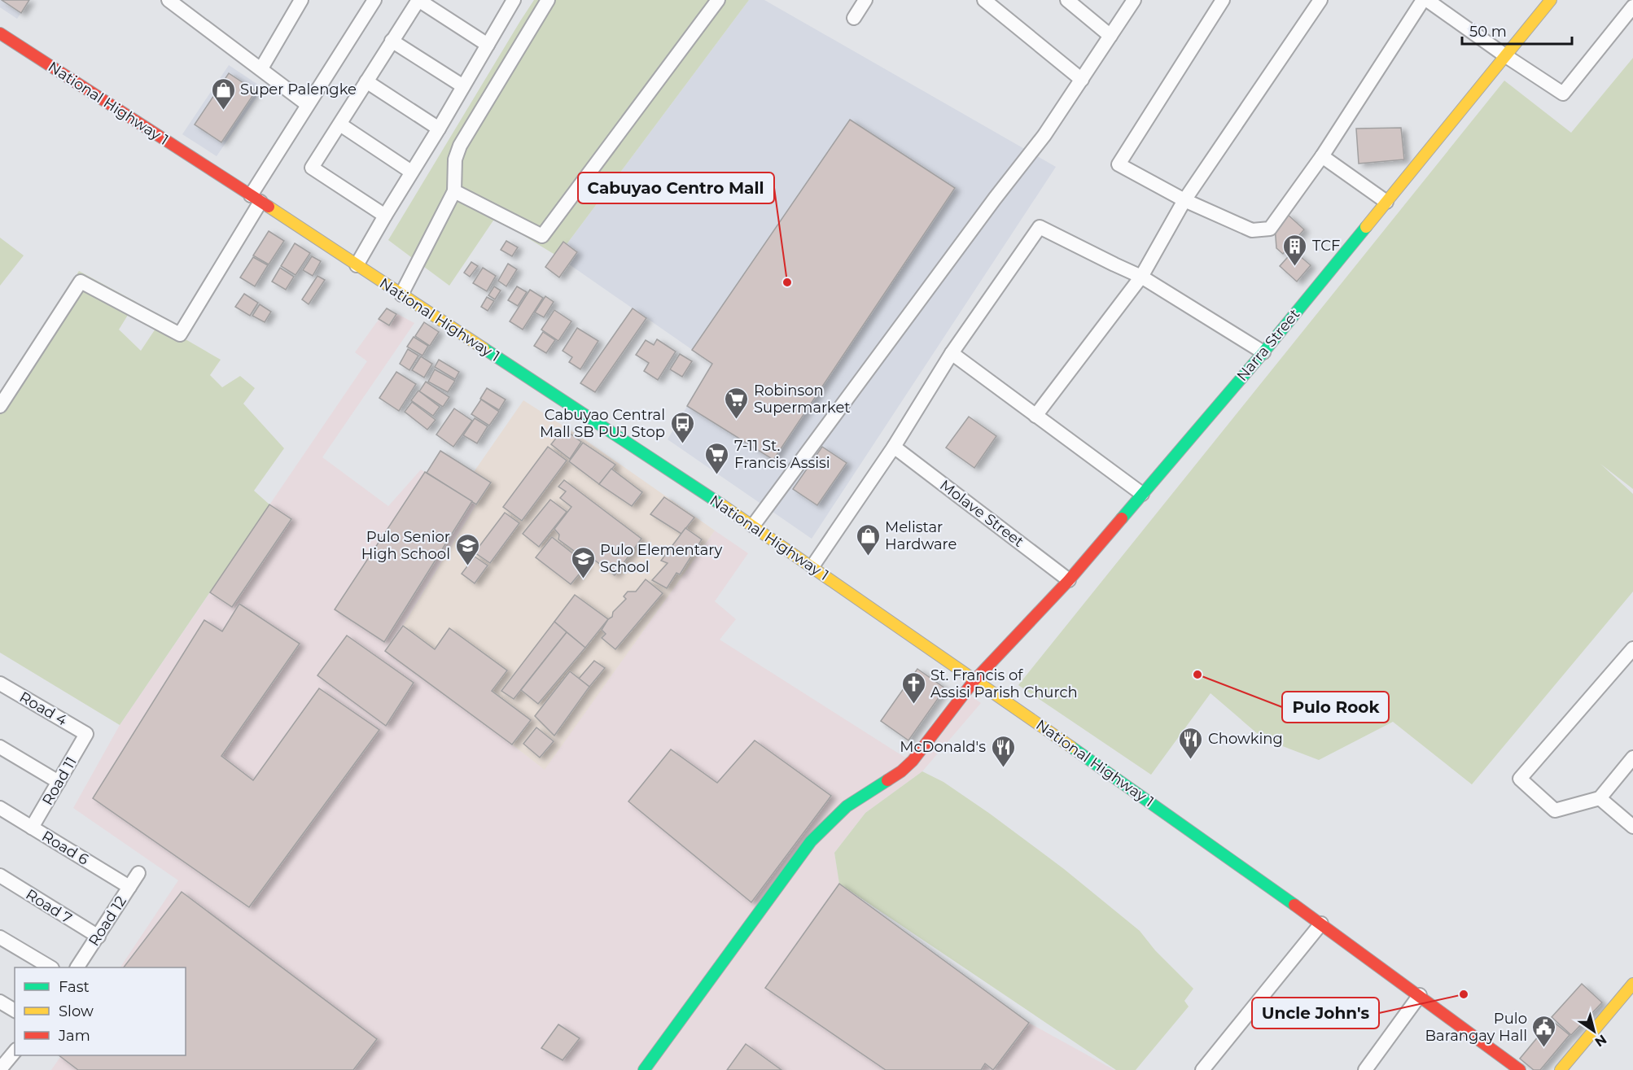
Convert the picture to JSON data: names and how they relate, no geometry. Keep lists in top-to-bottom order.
{
  "streets": {
    "main road": ["National Highway 1", "Narra Street"],
    "street": [
      "Molave Street",
      "Road 4",
      "Road 11",
      "Road 6",
      "Road 7",
      "Road 12"
    ]
  },
  "crossings": [
    ["National Highway 1", "Narra Street"],
    ["Narra Street", "Molave Street"],
    ["Road 4", "Road 11"],
    ["Road 11", "Road 6"],
    ["Road 6", "Road 12"],
    ["Road 7", "Road 12"]
  ],
  "places": {
    "shop": ["Super Palengke", "Melistar Hardware"],
    "building": ["TCF"],
    "other": ["Cabuyao Centro Mall", "Pulo Rook", "Uncle John's"],
    "supermarket": ["Robinson Supermarket", "7-11 St. Francis Assisi"],
    "bus stop": ["Cabuyao Central Mall SB PUJ Stop"],
    "school or university": ["Pulo Senior High School", "Pulo Elementary School"],
    "church": ["St. Francis of Assisi Parish Church"],
    "restaurant": ["Chowking", "McDonald's"],
    "public building": ["Pulo Barangay Hall"]
  },
  "legend": ["Fast", "Slow", "Jam"],
  "scale_bar": "50 m",
  "north": "bottom right"
}
